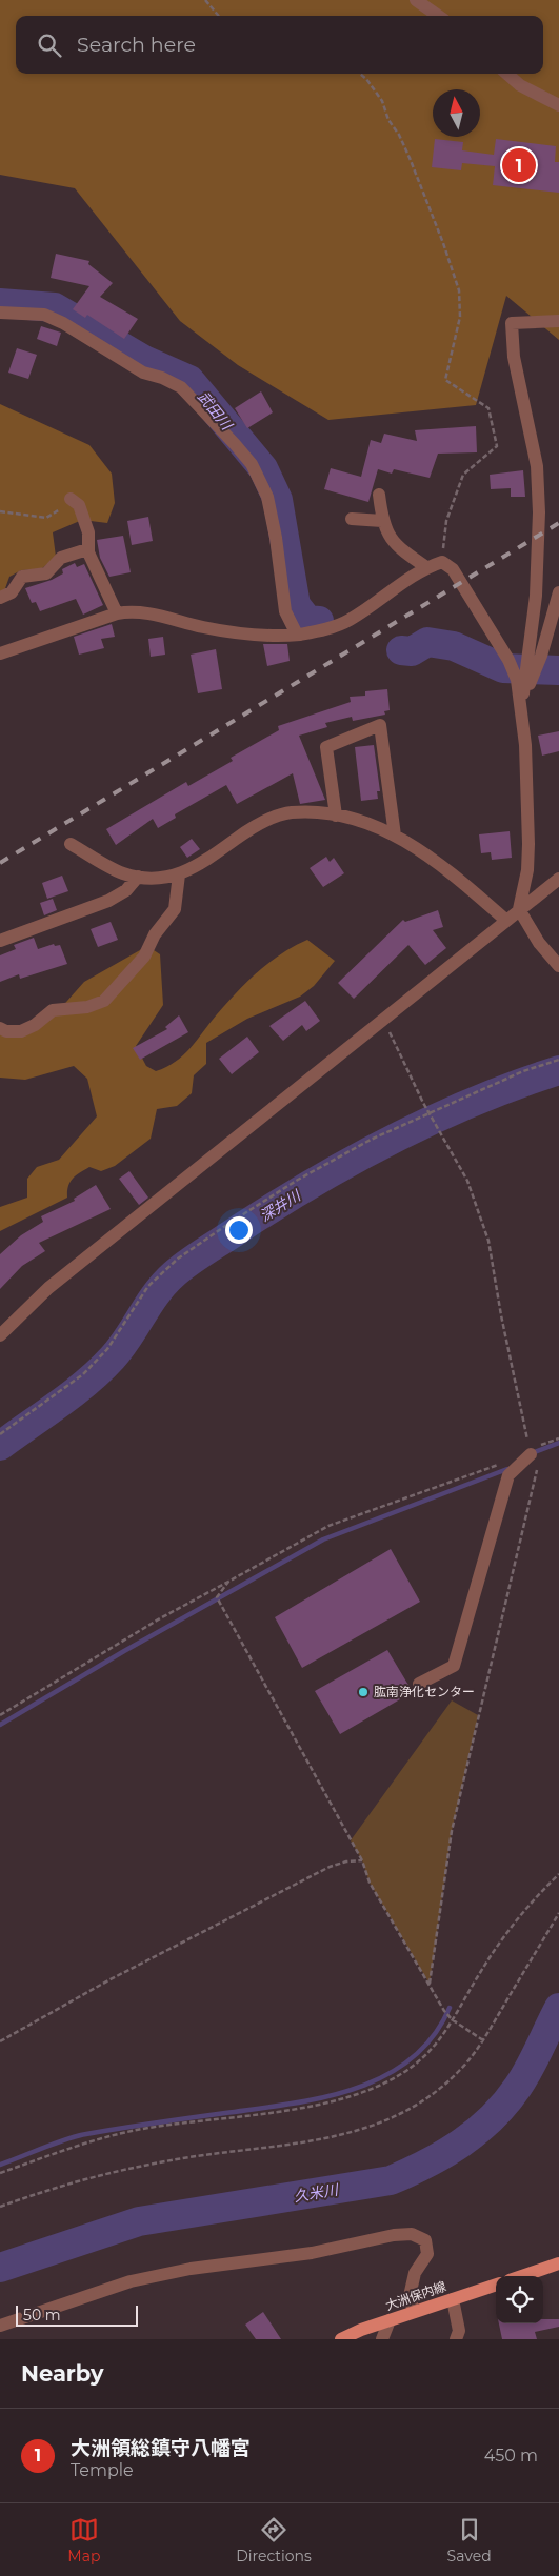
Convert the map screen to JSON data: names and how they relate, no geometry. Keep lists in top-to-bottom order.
{
  "streets": {
    "main road": ["大洲保内線"]
  },
  "water": ["武田川", "深井川", "久米川"],
  "places": ["肱南浄化センター"],
  "scale_bar": "50 m",
  "north": "top",
  "page": {
    "search": "Search here",
    "pins": "1",
    "scale": "50 m",
    "heading": "Nearby",
    "list": [
      {
        "mark": "1",
        "name": "大洲領総鎮守八幡宮",
        "note": "Temple",
        "value": "450 m"
      }
    ],
    "nav": ["Map", "Directions", "Saved"]
  }
}
